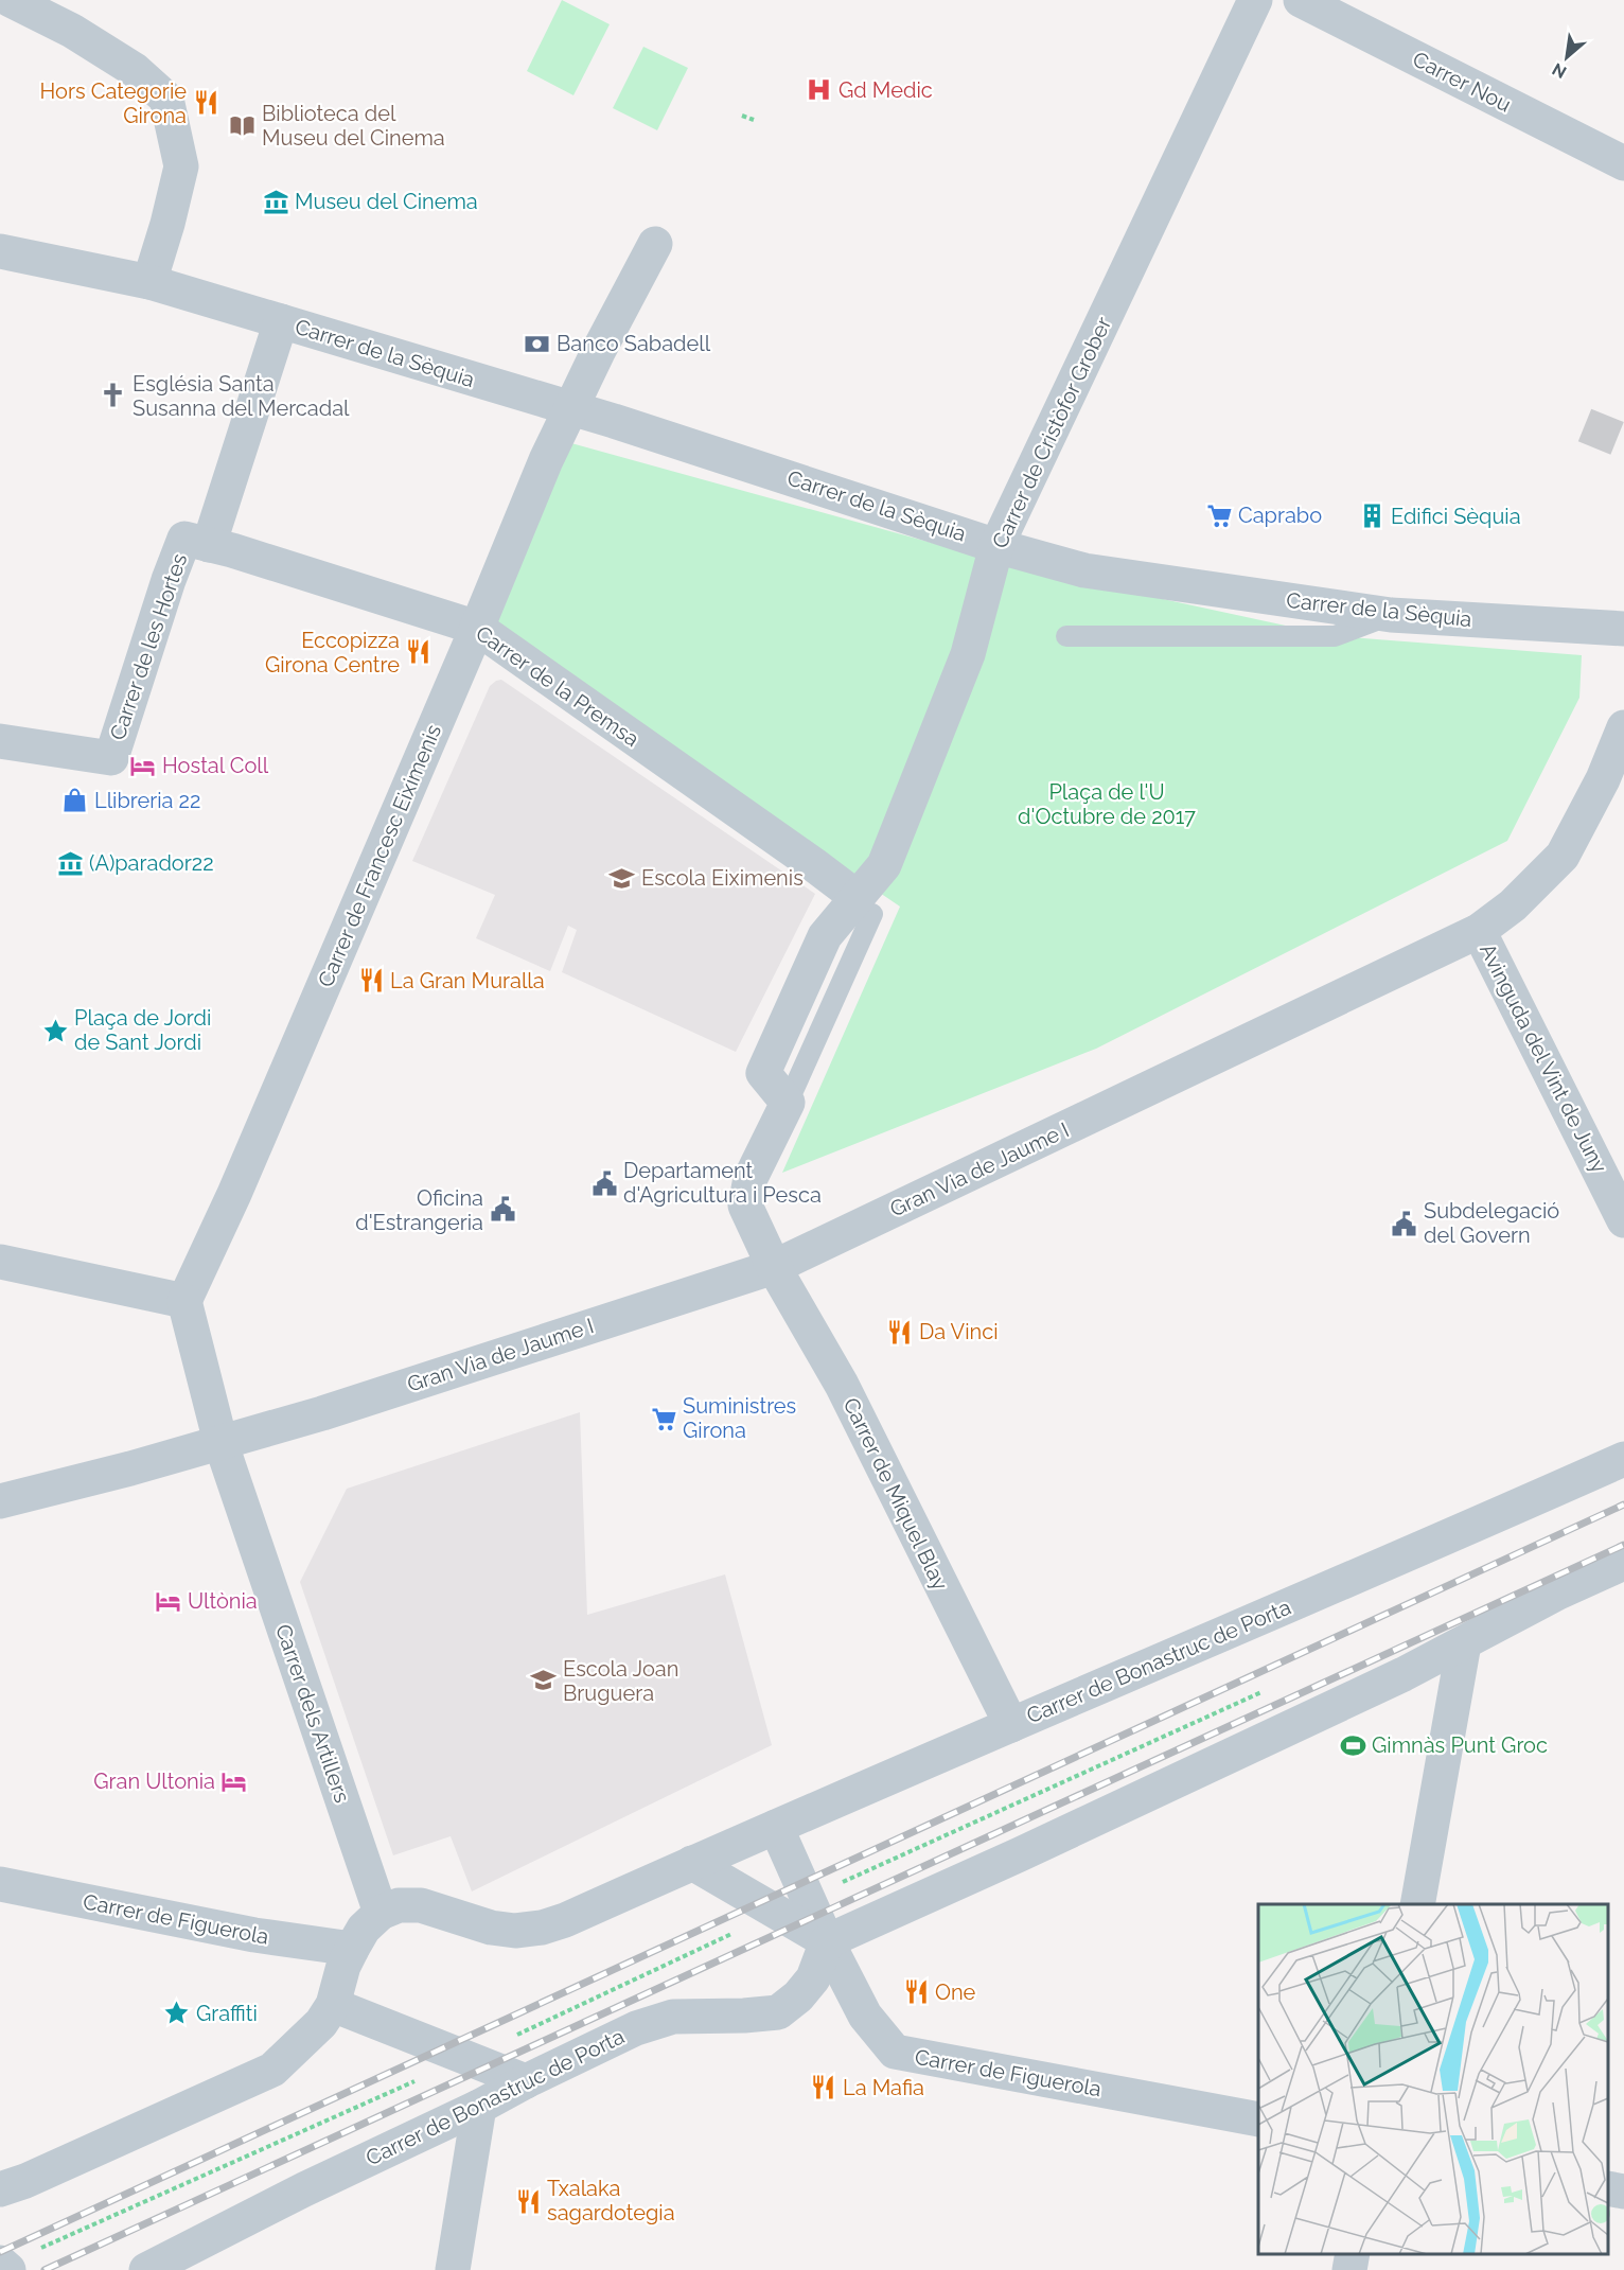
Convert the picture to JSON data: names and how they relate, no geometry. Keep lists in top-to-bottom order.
{
  "streets": {
    "street": [
      "Carrer Nou",
      "Carrer de la Sèquia",
      "Carrer de Cristòfor Grober",
      "Carrer de les Hortes",
      "Carrer de la Premsa",
      "Carrer de Francesc Eiximenis",
      "Avinguda del Vint de Juny",
      "Gran Via de Jaume I",
      "Carrer de Miquel Blay",
      "Carrer de Bonastruc de Porta",
      "Carrer dels Artillers",
      "Carrer de Figuerola"
    ]
  },
  "crossings": [
    ["Carrer de la Sèquia", "Carrer de Cristòfor Grober"],
    ["Carrer de la Sèquia", "Carrer de les Hortes"],
    ["Carrer de la Sèquia", "Carrer de Francesc Eiximenis"],
    ["Carrer de Cristòfor Grober", "Carrer de la Premsa"],
    ["Carrer de Cristòfor Grober", "Gran Via de Jaume I"],
    ["Carrer de Cristòfor Grober", "Carrer de Miquel Blay"],
    ["Carrer de les Hortes", "Carrer de la Premsa"],
    ["Carrer de la Premsa", "Carrer de Francesc Eiximenis"],
    ["Avinguda del Vint de Juny", "Gran Via de Jaume I"],
    ["Gran Via de Jaume I", "Carrer de Miquel Blay"],
    ["Gran Via de Jaume I", "Carrer dels Artillers"],
    ["Carrer de Miquel Blay", "Carrer de Bonastruc de Porta"],
    ["Carrer de Bonastruc de Porta", "Carrer dels Artillers"],
    ["Carrer de Bonastruc de Porta", "Carrer de Figuerola"]
  ],
  "parks": ["Plaça de l'U d'Octubre de 2017"],
  "places": {
    "hospital": ["Gd Medic"],
    "restaurant": [
      "Hors Categorie Girona",
      "Eccopizza Girona Centre",
      "La Gran Muralla",
      "Da Vinci",
      "One",
      "La Mafia",
      "Txalaka sagardotegia"
    ],
    "library": ["Biblioteca del Museu del Cinema"],
    "museum": ["Museu del Cinema", "(A)parador22"],
    "bank": ["Banco Sabadell"],
    "church": ["Església Santa Susanna del Mercadal"],
    "supermarket": ["Caprabo", "Suministres Girona"],
    "building": ["Edifici Sèquia"],
    "hotel": ["Hostal Coll", "Ultònia", "Gran Ultonia"],
    "shop": ["Llibreria 22"],
    "school or university": ["Escola Eiximenis", "Escola Joan Bruguera"],
    "place": ["Plaça de Jordi de Sant Jordi", "Graffiti"],
    "public building": ["Departament d'Agricultura i Pesca", "Oficina d'Estrangeria", "Subdelegació del Govern"],
    "sports": ["Gimnàs Punt Groc"]
  },
  "north": "bottom left"
}
